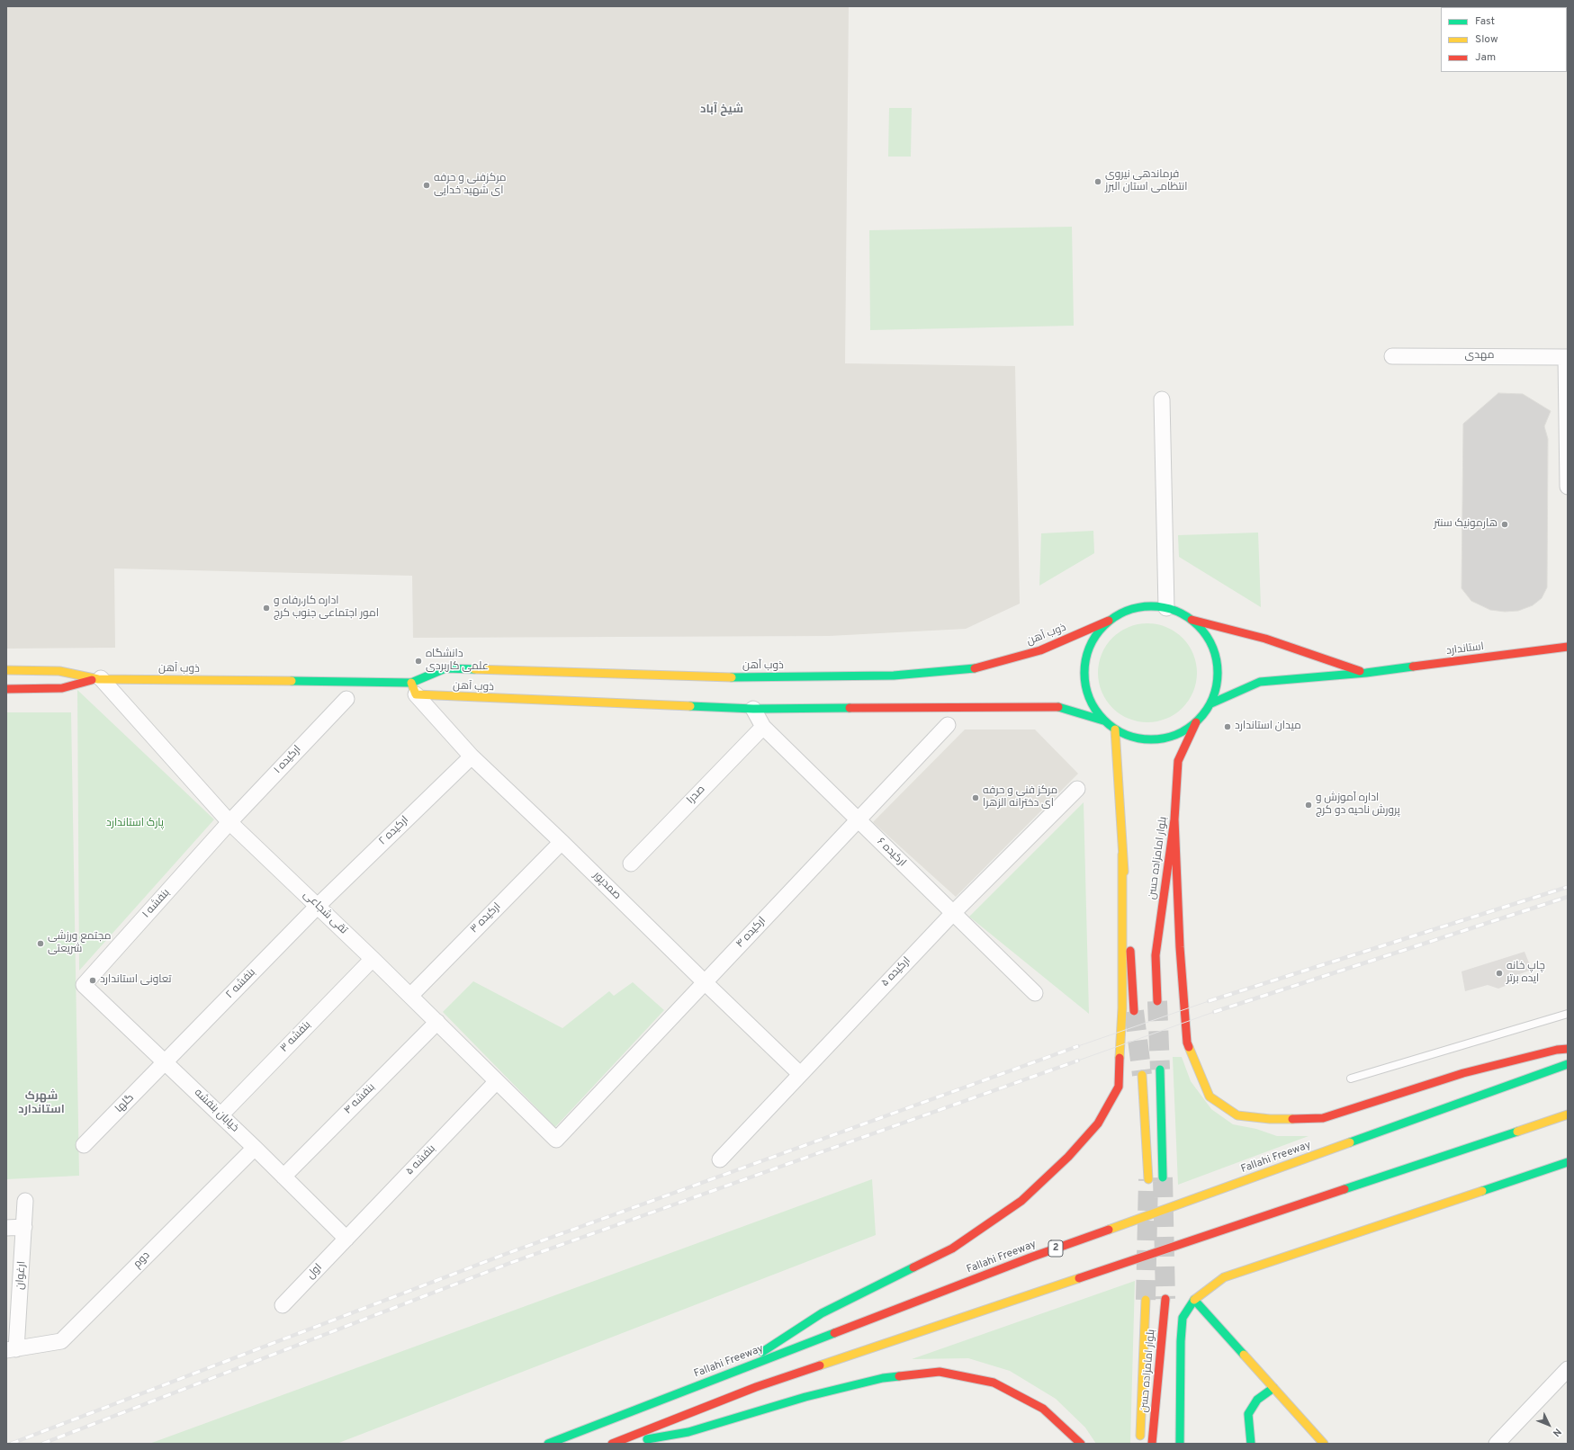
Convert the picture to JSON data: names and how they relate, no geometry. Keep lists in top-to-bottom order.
{
  "streets": {
    "main road": [
      "ذوب آهن",
      "استاندارد",
      "بلوار امامزاده حسن",
      "Fallahi Freeway",
      "2"
    ],
    "street": [
      "مهدی",
      "ارکیده ۱",
      "صدرا",
      "ارکیده ۲",
      "ارکیده ۶",
      "صمدپور",
      "بنفشه ۱",
      "تقی شجاعی",
      "ارکیده ۳",
      "ارکیده ۴",
      "ارکیده ۵",
      "بنفشه ۲",
      "بنفشه ۳",
      "بنفشه ۴",
      "گلها",
      "خیابان بنفشه",
      "بنفشه ۵",
      "دوم",
      "اول",
      "ارغوان"
    ]
  },
  "crossings": [
    ["ذوب آهن", "ارکیده ۶"],
    ["ذوب آهن", "صمدپور"],
    ["ذوب آهن", "تقی شجاعی"],
    ["ارکیده ۱", "بنفشه ۱"],
    ["ارکیده ۱", "تقی شجاعی"],
    ["صدرا", "ارکیده ۶"],
    ["ارکیده ۲", "صمدپور"],
    ["ارکیده ۲", "تقی شجاعی"],
    ["ارکیده ۲", "بنفشه ۲"],
    ["ارکیده ۶", "ارکیده ۴"],
    ["ارکیده ۶", "ارکیده ۵"],
    ["صمدپور", "ارکیده ۳"],
    ["صمدپور", "ارکیده ۴"],
    ["صمدپور", "ارکیده ۵"],
    ["بنفشه ۱", "تقی شجاعی"],
    ["بنفشه ۱", "خیابان بنفشه"],
    ["تقی شجاعی", "ارکیده ۳"],
    ["تقی شجاعی", "ارکیده ۴"],
    ["تقی شجاعی", "بنفشه ۲"],
    ["تقی شجاعی", "بنفشه ۳"],
    ["تقی شجاعی", "بنفشه ۴"],
    ["تقی شجاعی", "بنفشه ۵"],
    ["بنفشه ۲", "گلها"],
    ["بنفشه ۲", "خیابان بنفشه"],
    ["بنفشه ۳", "خیابان بنفشه"],
    ["بنفشه ۴", "خیابان بنفشه"],
    ["گلها", "خیابان بنفشه"],
    ["خیابان بنفشه", "بنفشه ۵"],
    ["خیابان بنفشه", "دوم"],
    ["خیابان بنفشه", "اول"],
    ["بنفشه ۵", "اول"],
    ["دوم", "ارغوان"]
  ],
  "districts": ["شیخ آباد", "شهرک استاندارد"],
  "parks": ["پارک استاندارد"],
  "places": [
    "فرماندهی نیروی انتظامی استان البرز",
    "مرکزفنی و حرفه ای شهید خدایی",
    "هارمونیک سنتر",
    "اداره کار،رفاه و امور اجتماعی جنوب کرج",
    "دانشگاه علمی کاربردی",
    "میدان استاندارد",
    "مرکز فنی و حرفه ای دخترانه الزهرا",
    "اداره آموزش و پرورش ناحیه دو کرج",
    "مجتمع ورزشی شریعتی",
    "چاپ خانه ایده برتر",
    "تعاونی استاندارد"
  ],
  "legend": ["Fast", "Slow", "Jam"],
  "north": "bottom right"
}
